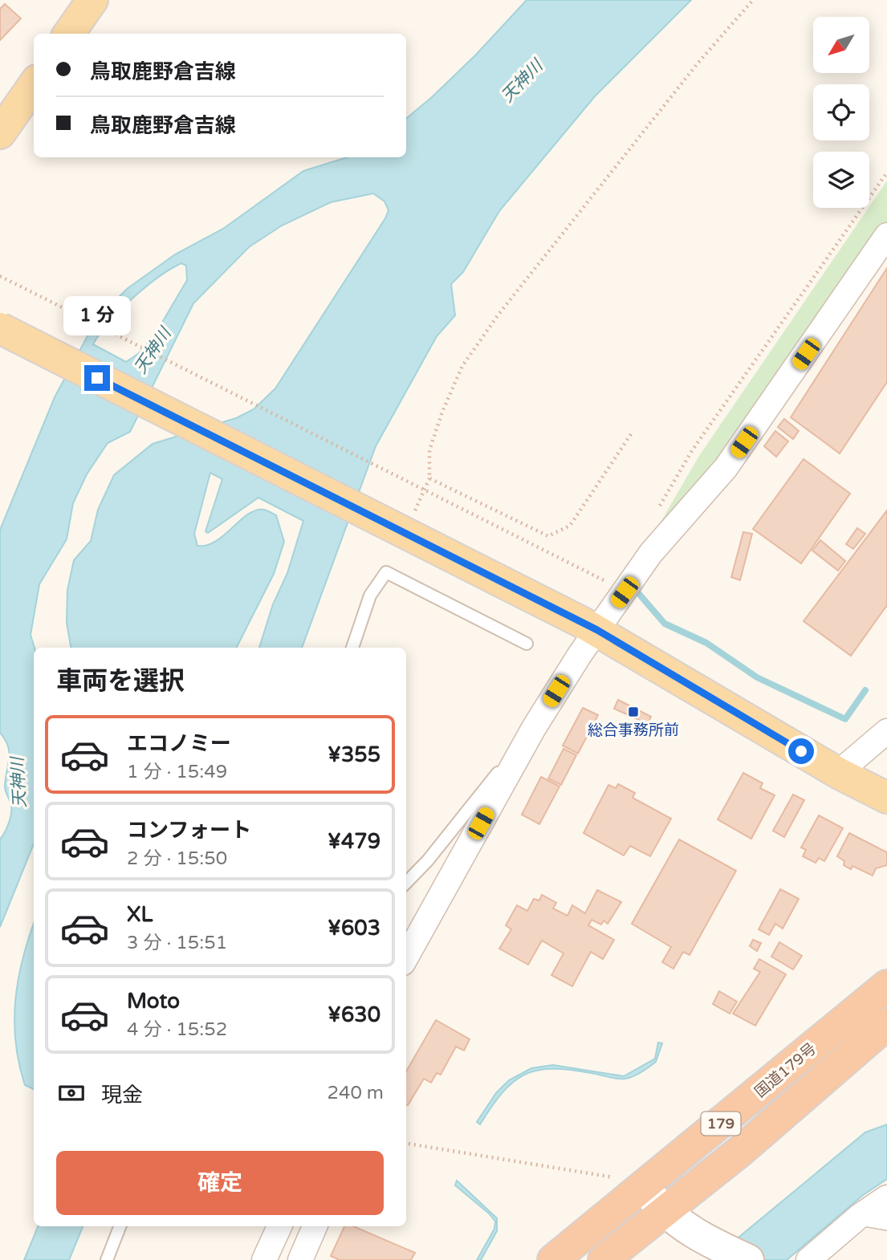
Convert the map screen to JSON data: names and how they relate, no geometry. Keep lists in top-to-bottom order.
{
  "streets": {
    "highway": ["国道179号", "179"]
  },
  "water": ["天神川"],
  "places": {
    "transit": ["総合事務所前"]
  },
  "north": "bottom left",
  "page": {
    "banner": ["鳥取鹿野倉吉線", "鳥取鹿野倉吉線"],
    "bubble": "1 分",
    "heading": "車両を選択",
    "list": [
      {
        "name": "エコノミー",
        "note": "1 分 · 15:49",
        "value": "¥355"
      },
      {
        "name": "コンフォート",
        "note": "2 分 · 15:50",
        "value": "¥479"
      },
      {
        "name": "XL",
        "note": "3 分 · 15:51",
        "value": "¥603"
      },
      {
        "name": "Moto",
        "note": "4 分 · 15:52",
        "value": "¥630"
      }
    ],
    "pay": ["現金", "240 m"],
    "buttons": "確定"
  }
}
